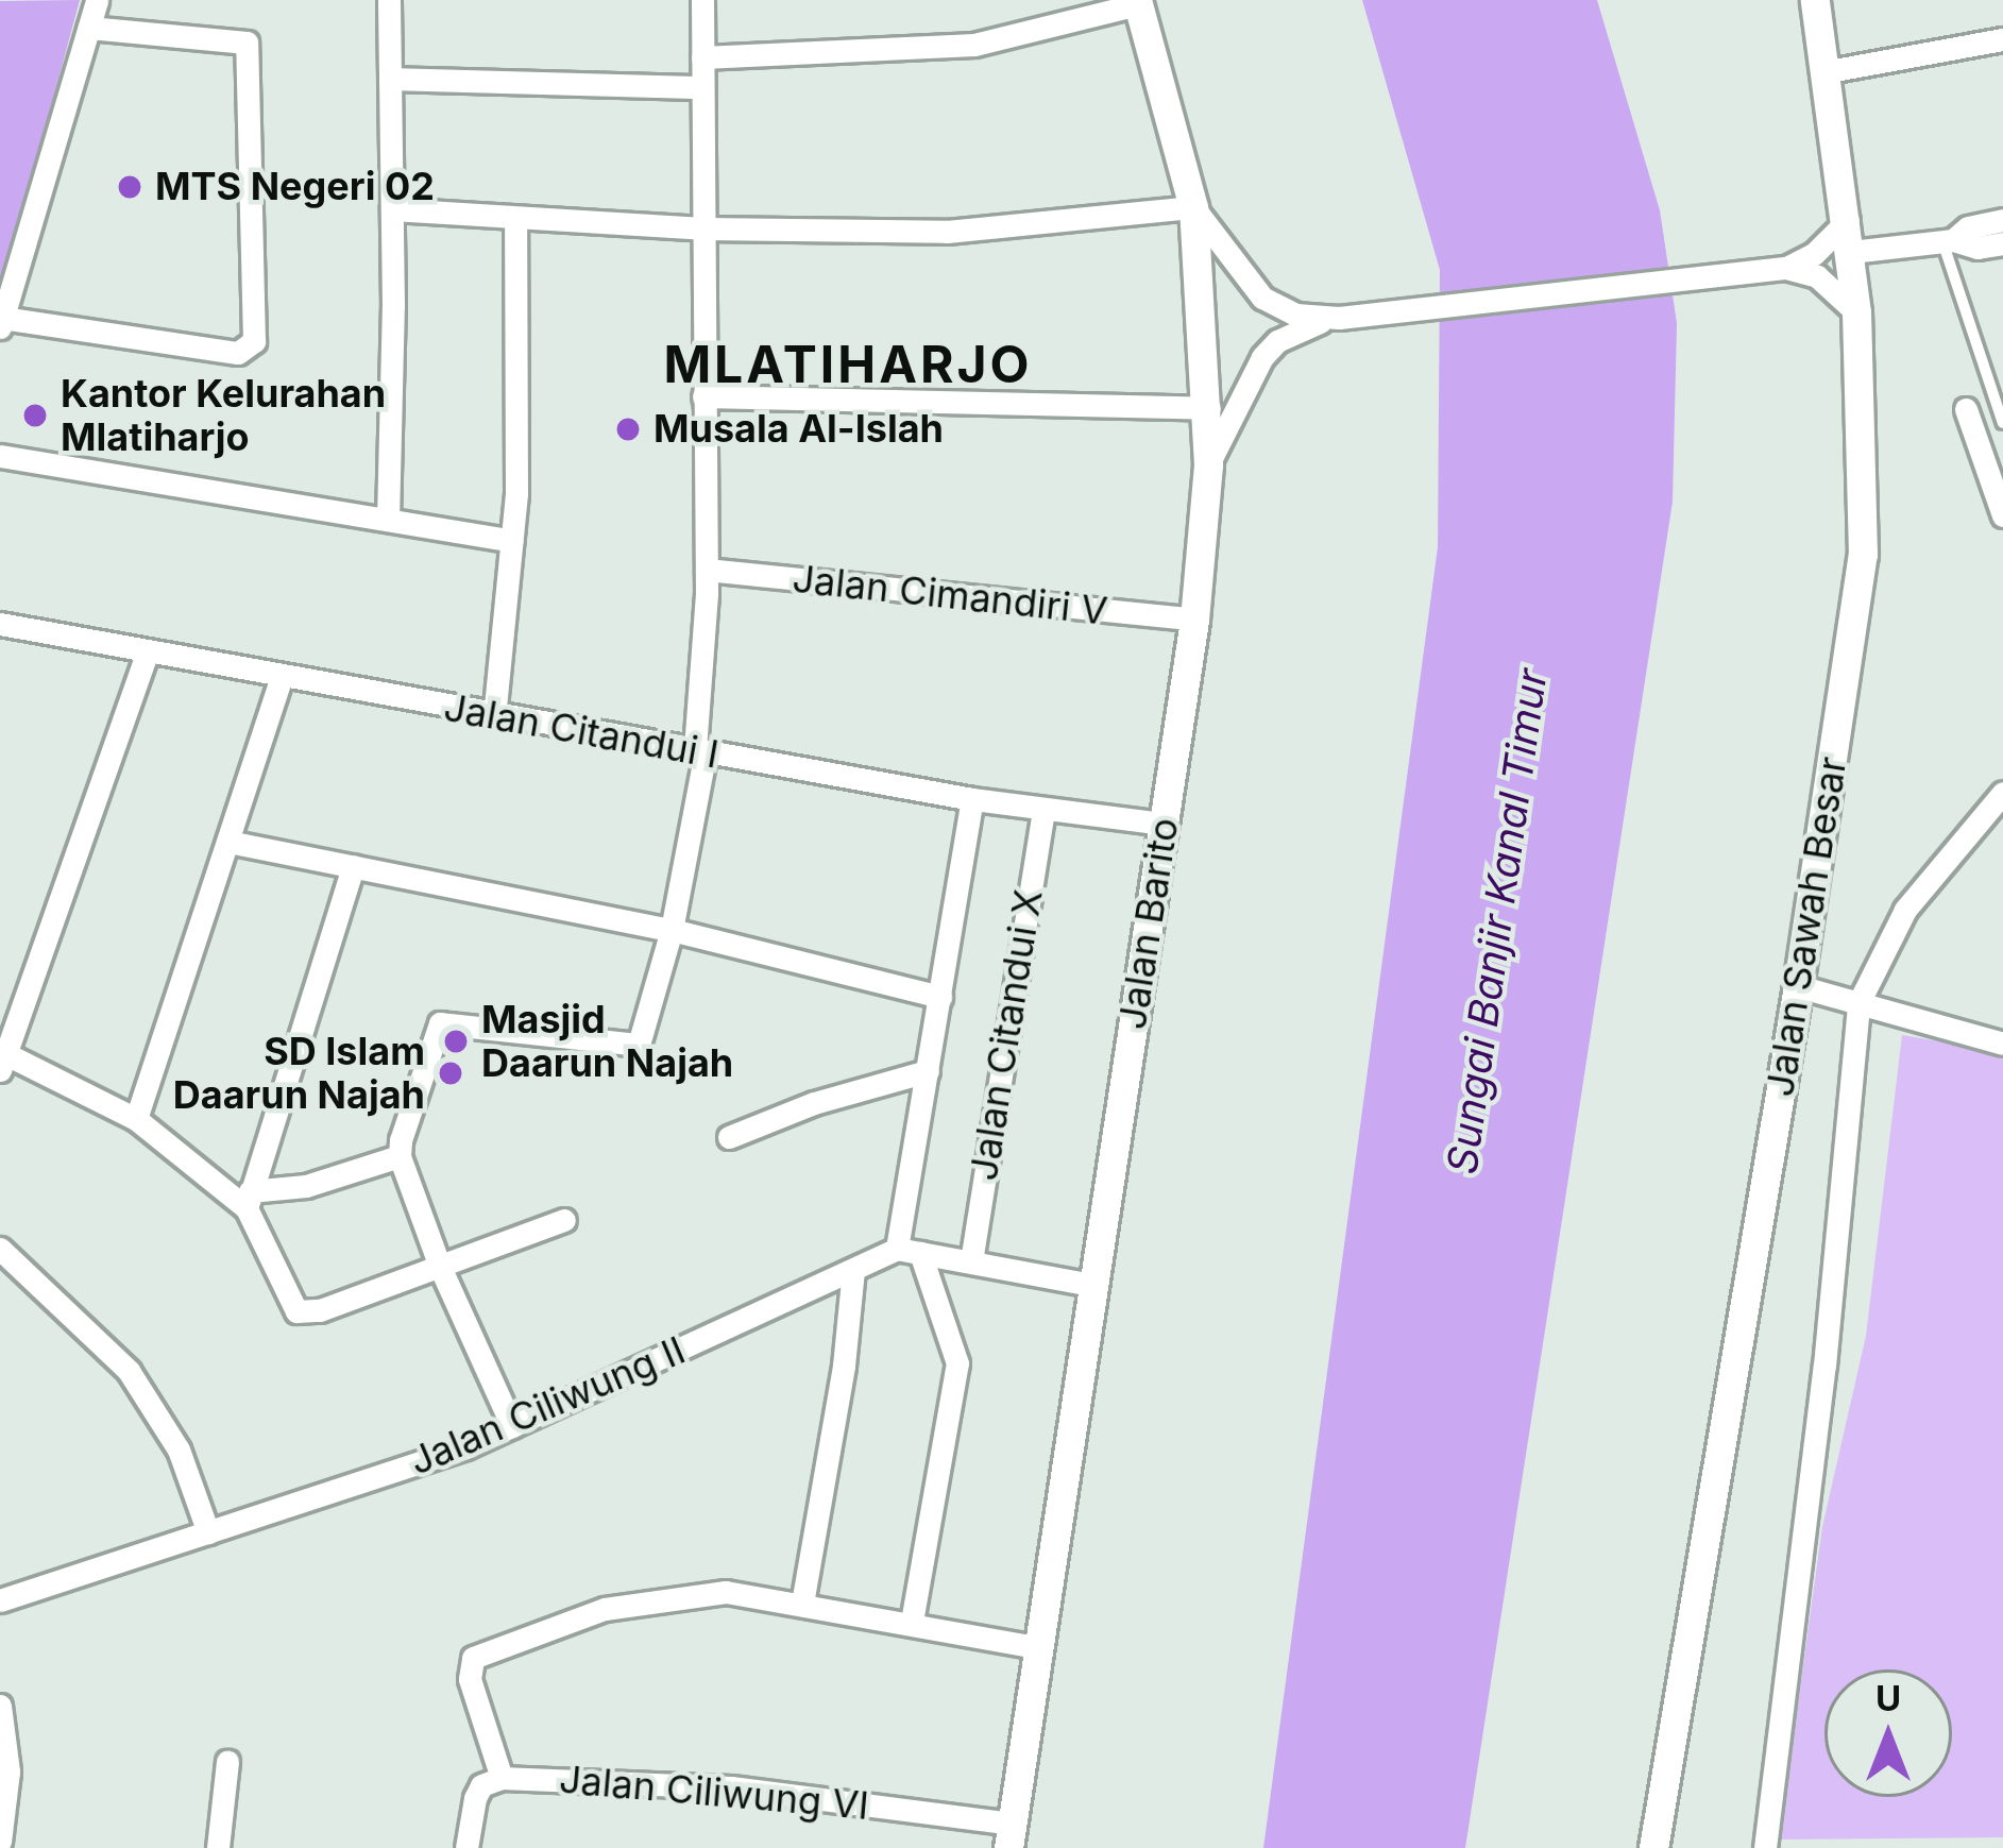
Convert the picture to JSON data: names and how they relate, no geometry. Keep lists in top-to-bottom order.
{
  "streets": {
    "street": [
      "Jalan Cimandiri V",
      "Jalan Citandui I",
      "Jalan Barito",
      "Jalan Sawah Besar",
      "Jalan Citandui X",
      "Jalan Ciliwung II",
      "Jalan Ciliwung VI"
    ]
  },
  "crossings": [
    ["Jalan Cimandiri V", "Jalan Barito"],
    ["Jalan Citandui I", "Jalan Barito"],
    ["Jalan Citandui I", "Jalan Citandui X"],
    ["Jalan Barito", "Jalan Ciliwung VI"]
  ],
  "districts": ["MLATIHARJO"],
  "water": ["Sungai Banjir Kanal Timur"],
  "places": [
    "MTS Negeri 02",
    "Kantor Kelurahan Mlatiharjo",
    "Musala Al-Islah",
    "Masjid Daarun Najah",
    "SD Islam Daarun Najah"
  ],
  "north": "top"
}
